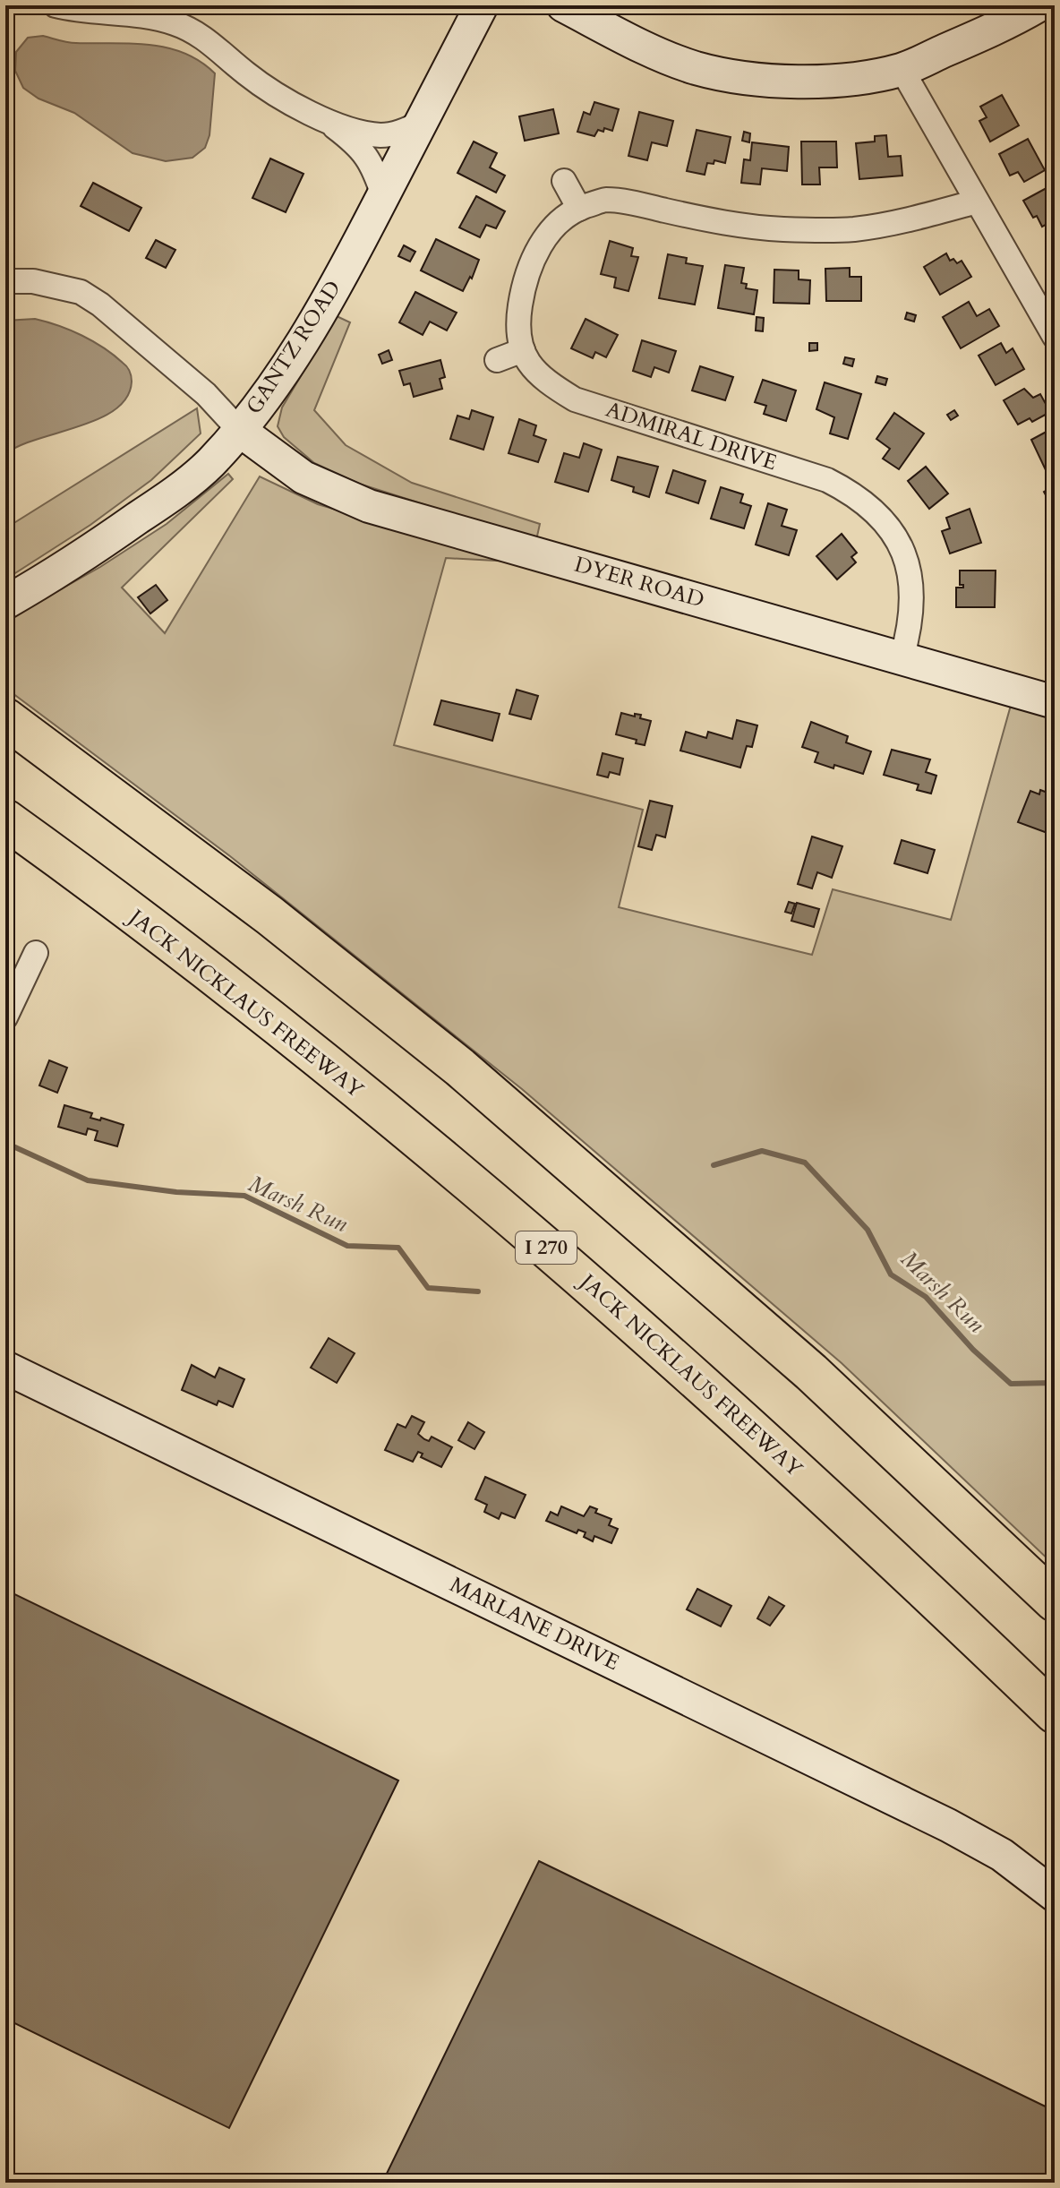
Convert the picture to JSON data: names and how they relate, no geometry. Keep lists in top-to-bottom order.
{
  "streets": {
    "highway": ["JACK NICKLAUS FREEWAY", "I 270"],
    "street": [
      "GANTZ ROAD",
      "ADMIRAL DRIVE",
      "DYER ROAD",
      "MARLANE DRIVE"
    ]
  },
  "crossings": [
    ["GANTZ ROAD", "DYER ROAD"],
    ["ADMIRAL DRIVE", "DYER ROAD"]
  ],
  "water": ["Marsh Run"]
}
